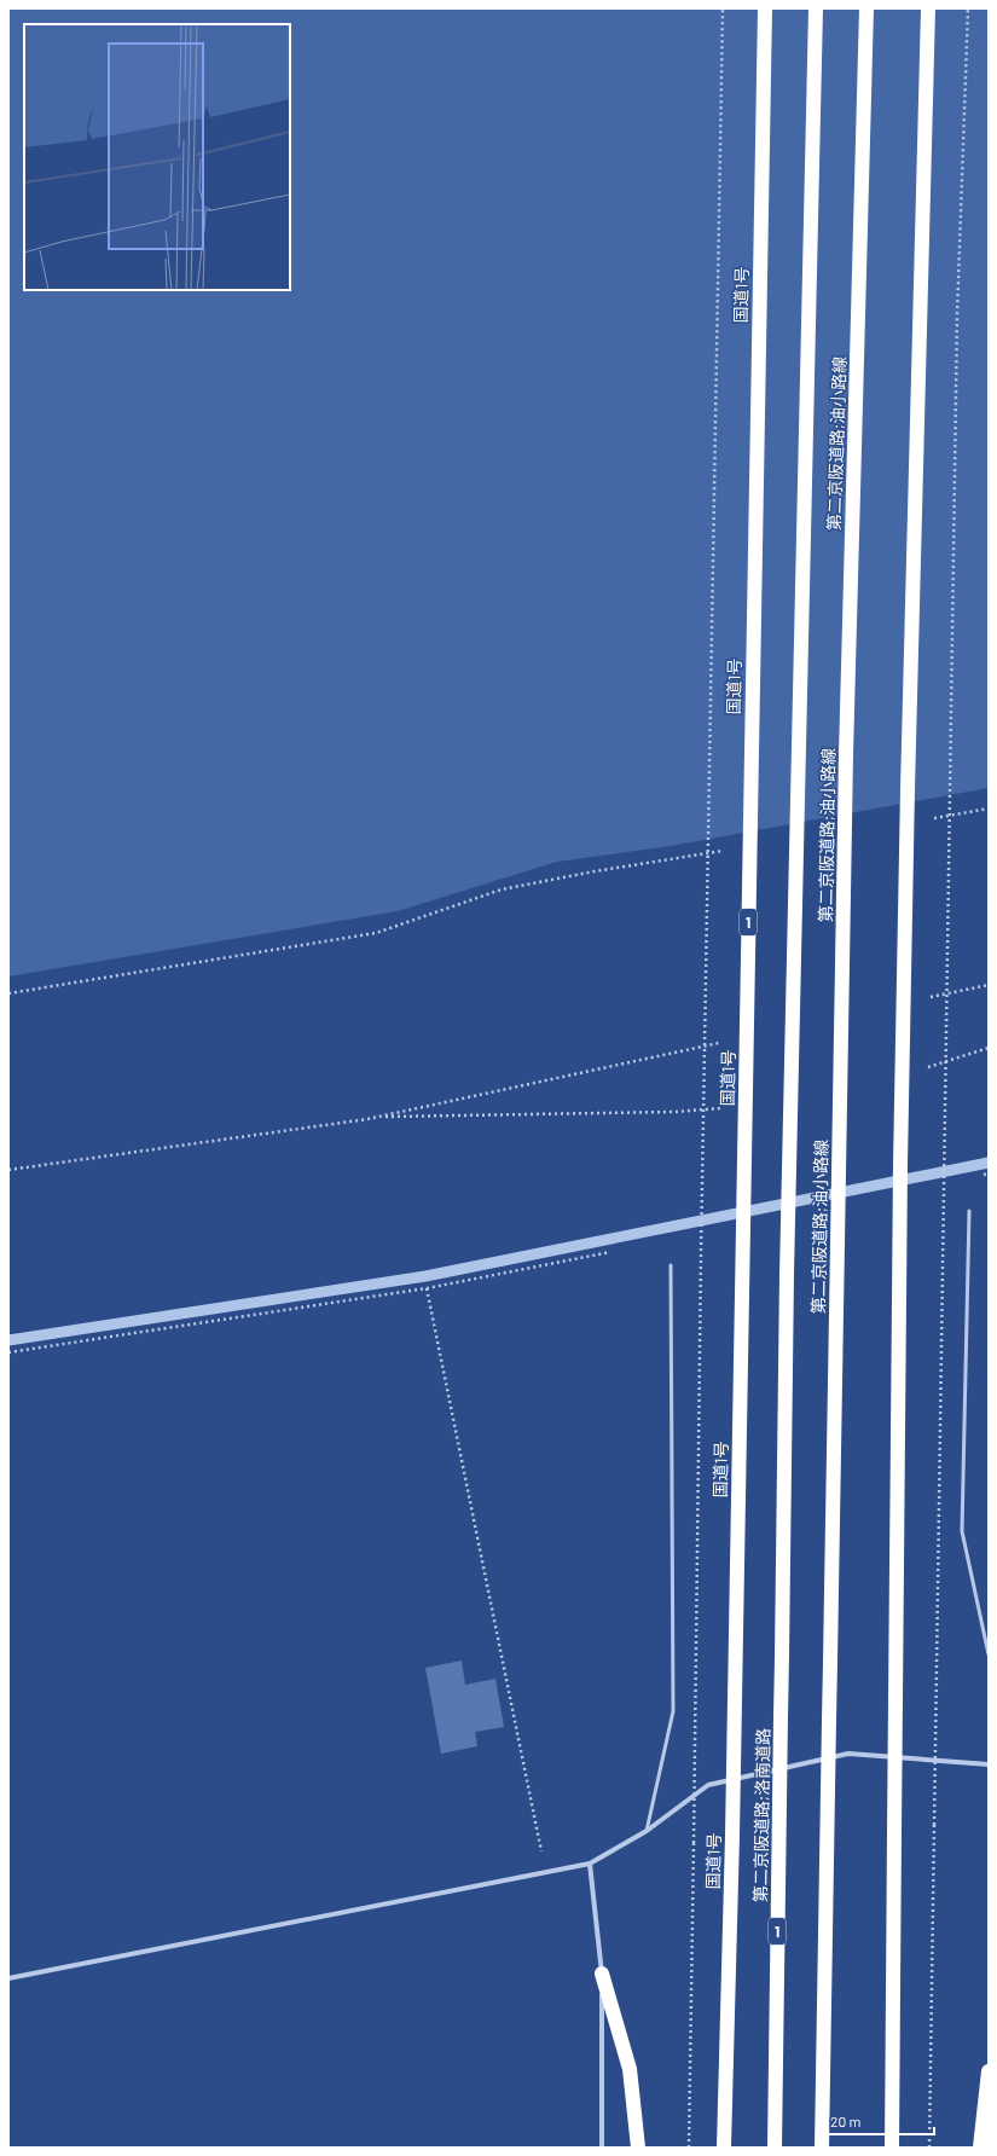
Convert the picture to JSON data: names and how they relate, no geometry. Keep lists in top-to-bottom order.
{
  "streets": {
    "highway": [
      "国道1号",
      "第二京阪道路;油小路線",
      "1",
      "第二京阪道路;洛南道路"
    ]
  },
  "crossings": [
    ["第二京阪道路;油小路線", "第二京阪道路;洛南道路"]
  ],
  "scale_bar": "20 m"
}
